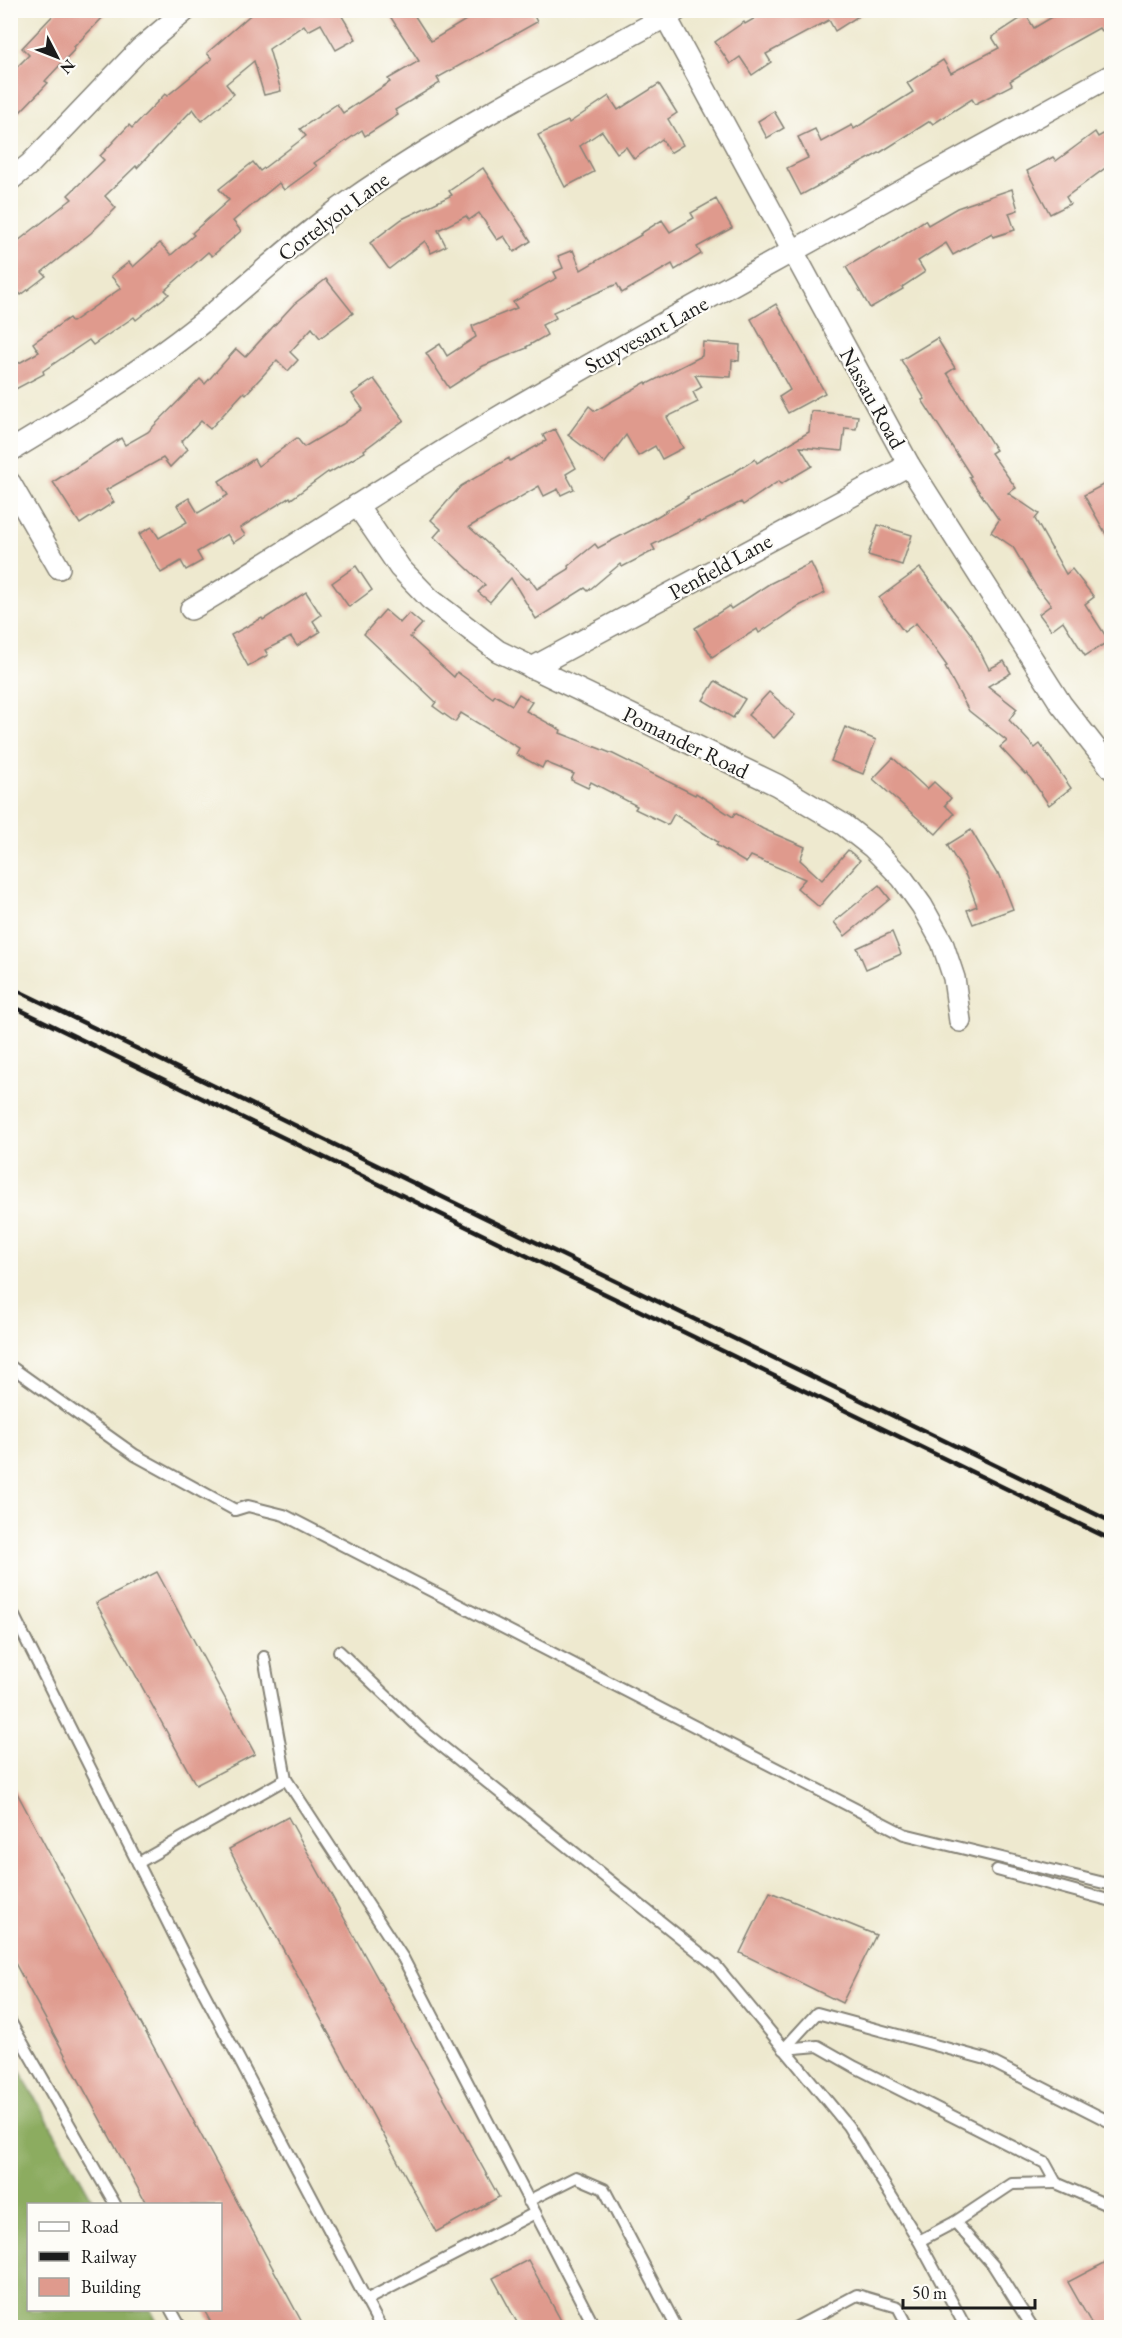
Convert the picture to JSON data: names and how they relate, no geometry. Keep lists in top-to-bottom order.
{
  "streets": {
    "street": [
      "Cortelyou Lane",
      "Stuyvesant Lane",
      "Nassau Road",
      "Penfield Lane",
      "Pomander Road"
    ]
  },
  "crossings": [
    ["Cortelyou Lane", "Nassau Road"],
    ["Stuyvesant Lane", "Nassau Road"],
    ["Stuyvesant Lane", "Pomander Road"],
    ["Nassau Road", "Penfield Lane"],
    ["Penfield Lane", "Pomander Road"]
  ],
  "legend": ["Road", "Railway", "Building"],
  "scale_bar": "50 m",
  "north": "bottom right"
}
